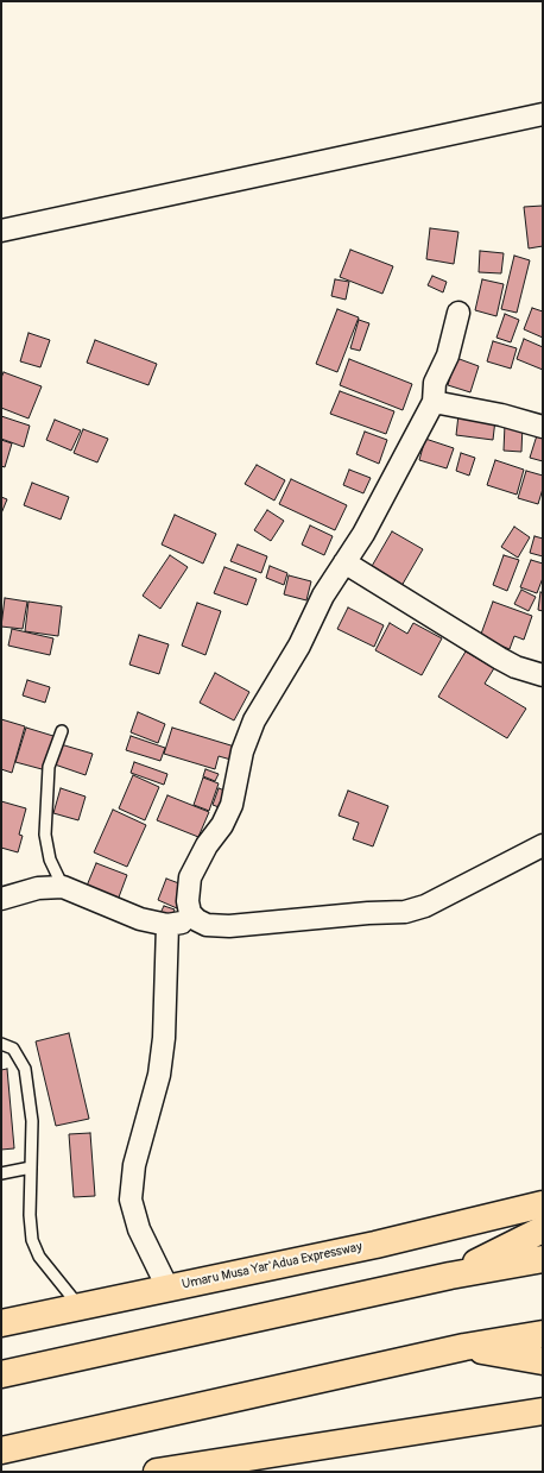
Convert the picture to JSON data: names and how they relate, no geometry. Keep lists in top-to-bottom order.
{
  "streets": {
    "highway": ["Umaru Musa Yar'Adua Expressway"]
  }
}
